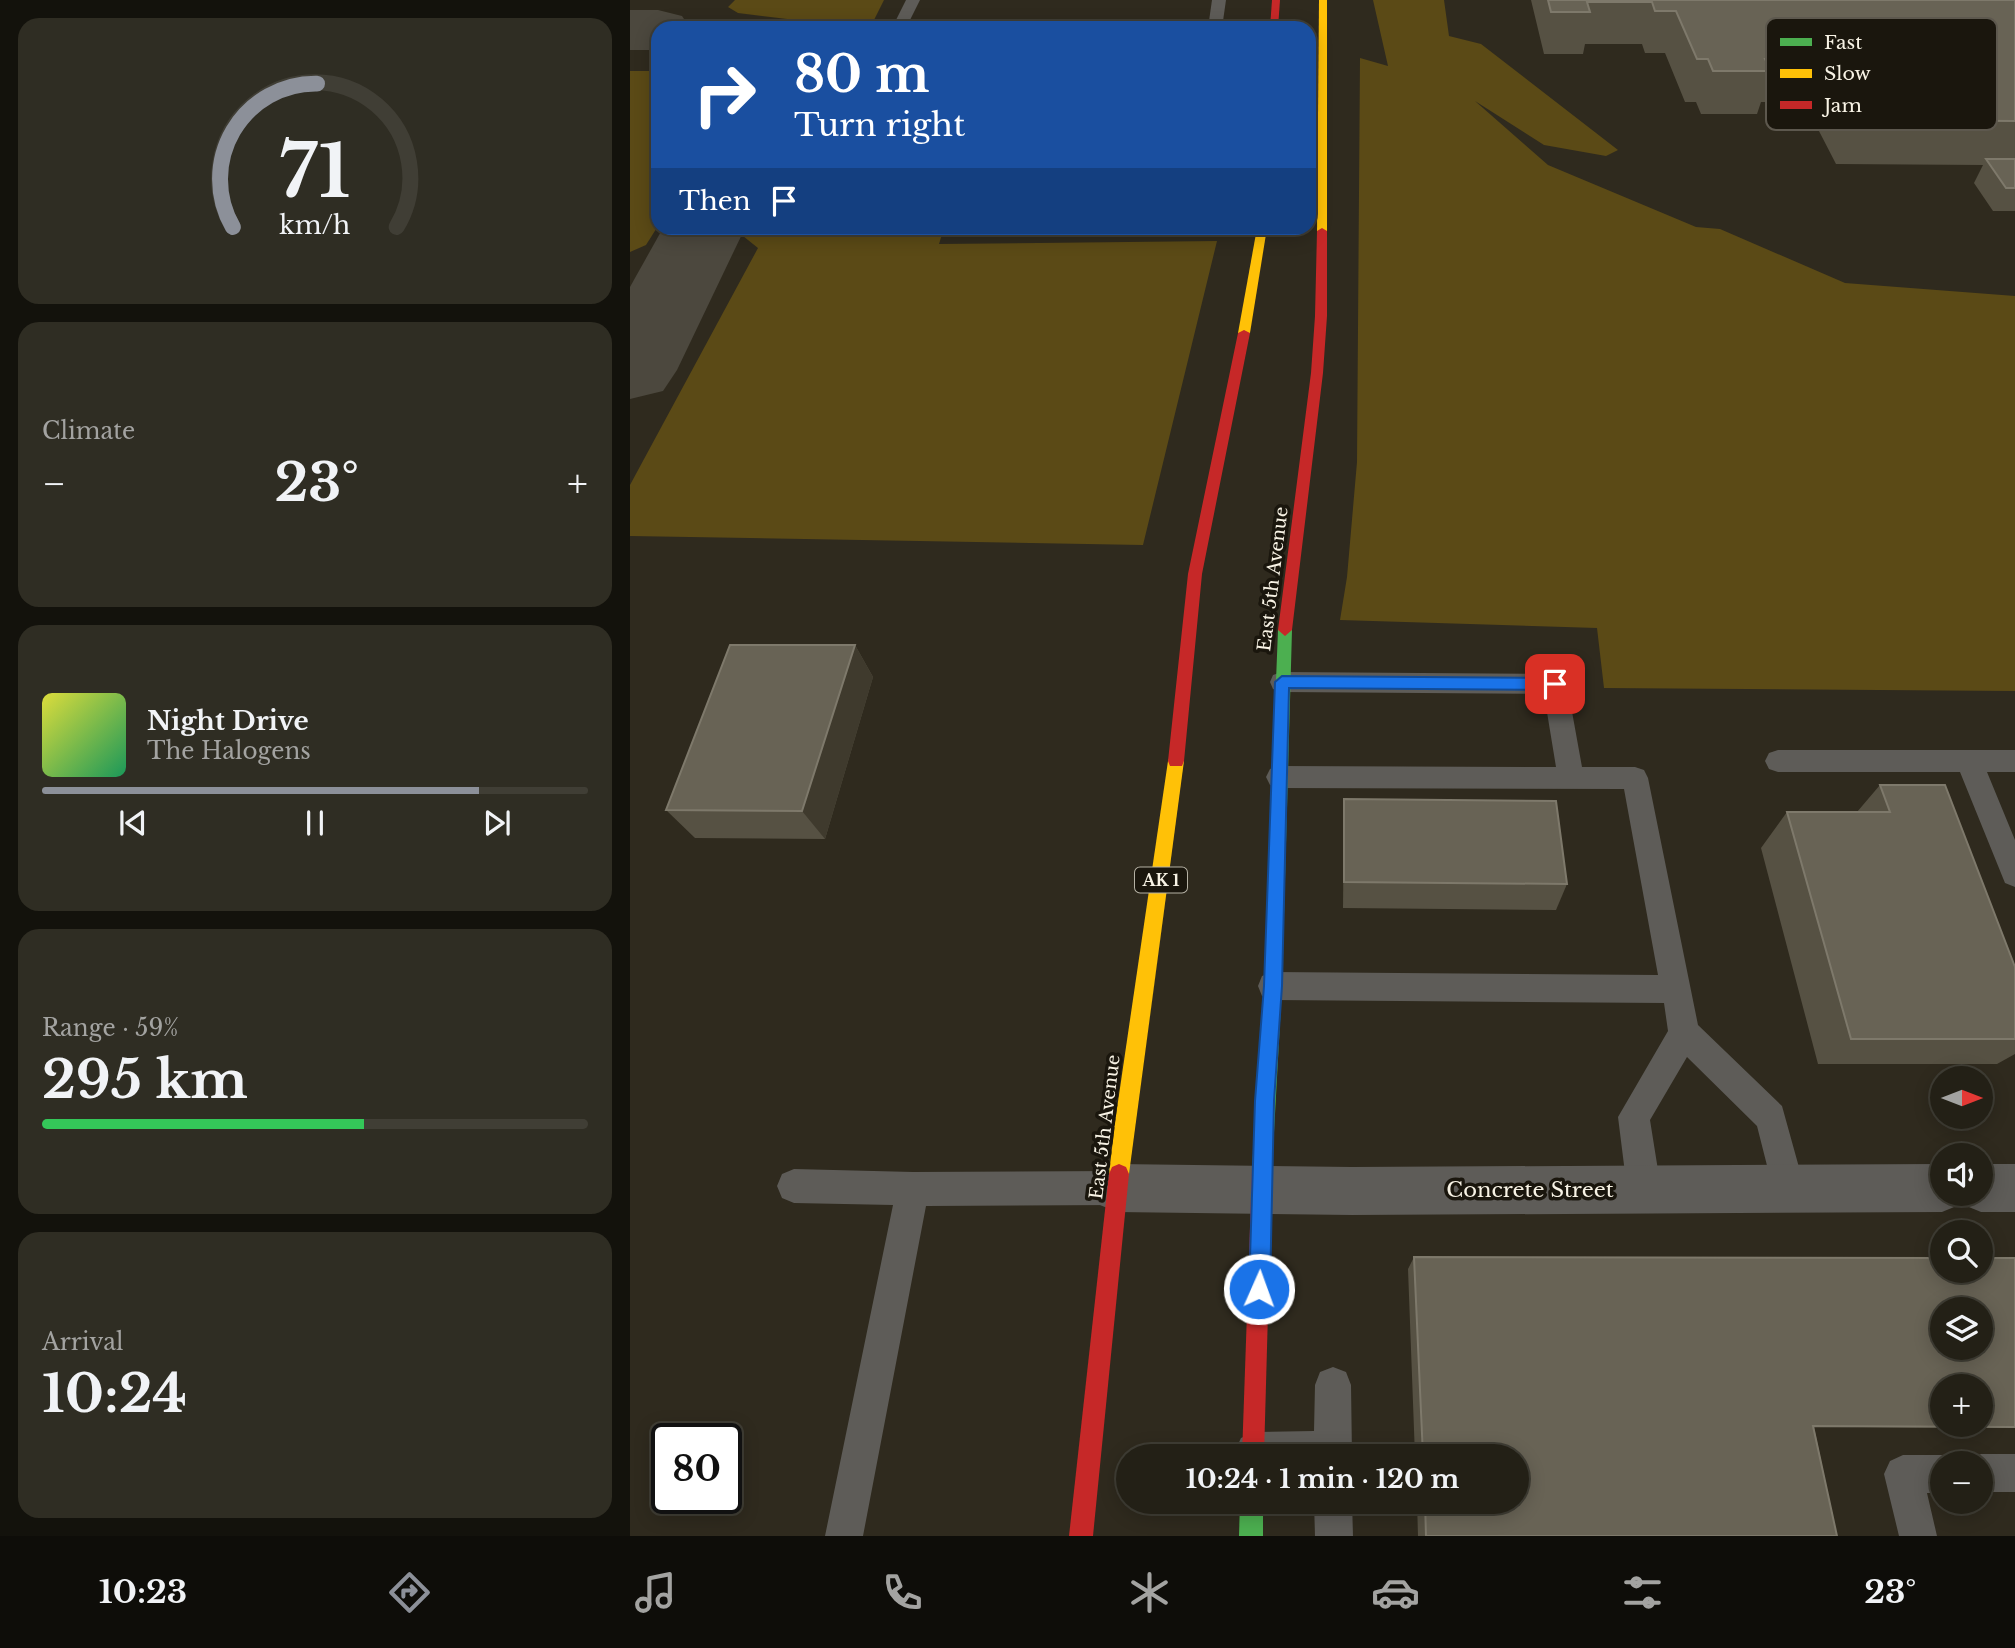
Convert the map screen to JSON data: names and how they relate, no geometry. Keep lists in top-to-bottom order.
{
  "streets": {
    "highway": ["East 5th Avenue", "AK 1"],
    "street": ["Concrete Street"]
  },
  "crossings": [
    ["East 5th Avenue", "Concrete Street"]
  ],
  "legend": ["Fast", "Slow", "Jam"],
  "north": "right",
  "page": {
    "turn": ["80 m", "Turn right"],
    "then": "Then",
    "tile": [
      "Climate",
      ["Range · 59%", "295 km"],
      ["Arrival", "10:24"]
    ],
    "heat": ["−", "23°", "+"],
    "song": ["Night Drive", "The Halogens"],
    "map_buttons": ["+", "−"],
    "limit": "80",
    "trip": "10:24 · 1 min · 120 m",
    "tabs": ["10:23", "23°"],
    "gauge": ["71", "km/h"]
  }
}
